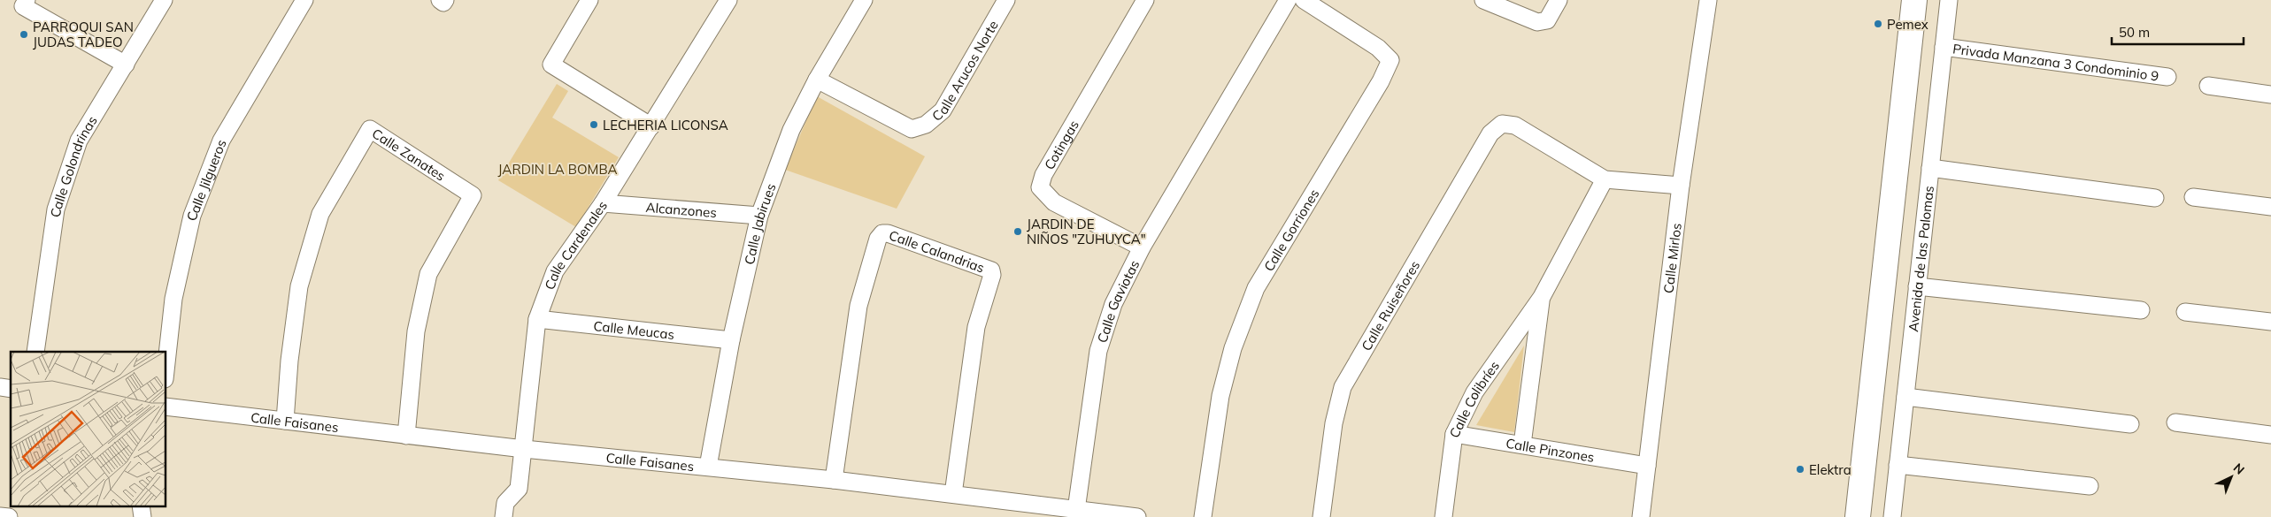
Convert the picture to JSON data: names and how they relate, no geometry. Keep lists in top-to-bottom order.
{
  "streets": {
    "street": [
      "Privada Manzana 3 Condominio 9",
      "Calle Arucos Norte",
      "Cotingas",
      "Calle Zanates",
      "Calle Golondrinas",
      "Calle Jilgueros",
      "Alcanzones",
      "Calle Jabirues",
      "Calle Gorriones",
      "Calle Cardenales",
      "Calle Calandrias",
      "Calle Mirlos",
      "Avenida de las Palomas",
      "Calle Gaviotas",
      "Calle Ruiseñores",
      "Calle Meucas",
      "Calle Colibríes",
      "Calle Faisanes",
      "Calle Pinzones"
    ]
  },
  "crossings": [
    ["Privada Manzana 3 Condominio 9", "Avenida de las Palomas"],
    ["Calle Arucos Norte", "Calle Jabirues"],
    ["Cotingas", "Calle Gaviotas"],
    ["Calle Zanates", "Calle Faisanes"],
    ["Alcanzones", "Calle Jabirues"],
    ["Alcanzones", "Calle Cardenales"],
    ["Calle Jabirues", "Calle Meucas"],
    ["Calle Jabirues", "Calle Faisanes"],
    ["Calle Cardenales", "Calle Meucas"],
    ["Calle Cardenales", "Calle Faisanes"],
    ["Calle Calandrias", "Calle Faisanes"],
    ["Calle Mirlos", "Calle Pinzones"],
    ["Calle Gaviotas", "Calle Faisanes"],
    ["Calle Ruiseñores", "Calle Colibríes"],
    ["Calle Colibríes", "Calle Pinzones"]
  ],
  "parks": ["JARDIN LA BOMBA"],
  "places": [
    "Pemex",
    "PARROQUI SAN JUDAS TADEO",
    "LECHERIA LICONSA",
    "JARDIN DE NIÑOS \"ZUHUYCA\"",
    "Elektra"
  ],
  "scale_bar": "50 m",
  "north": "top right"
}
